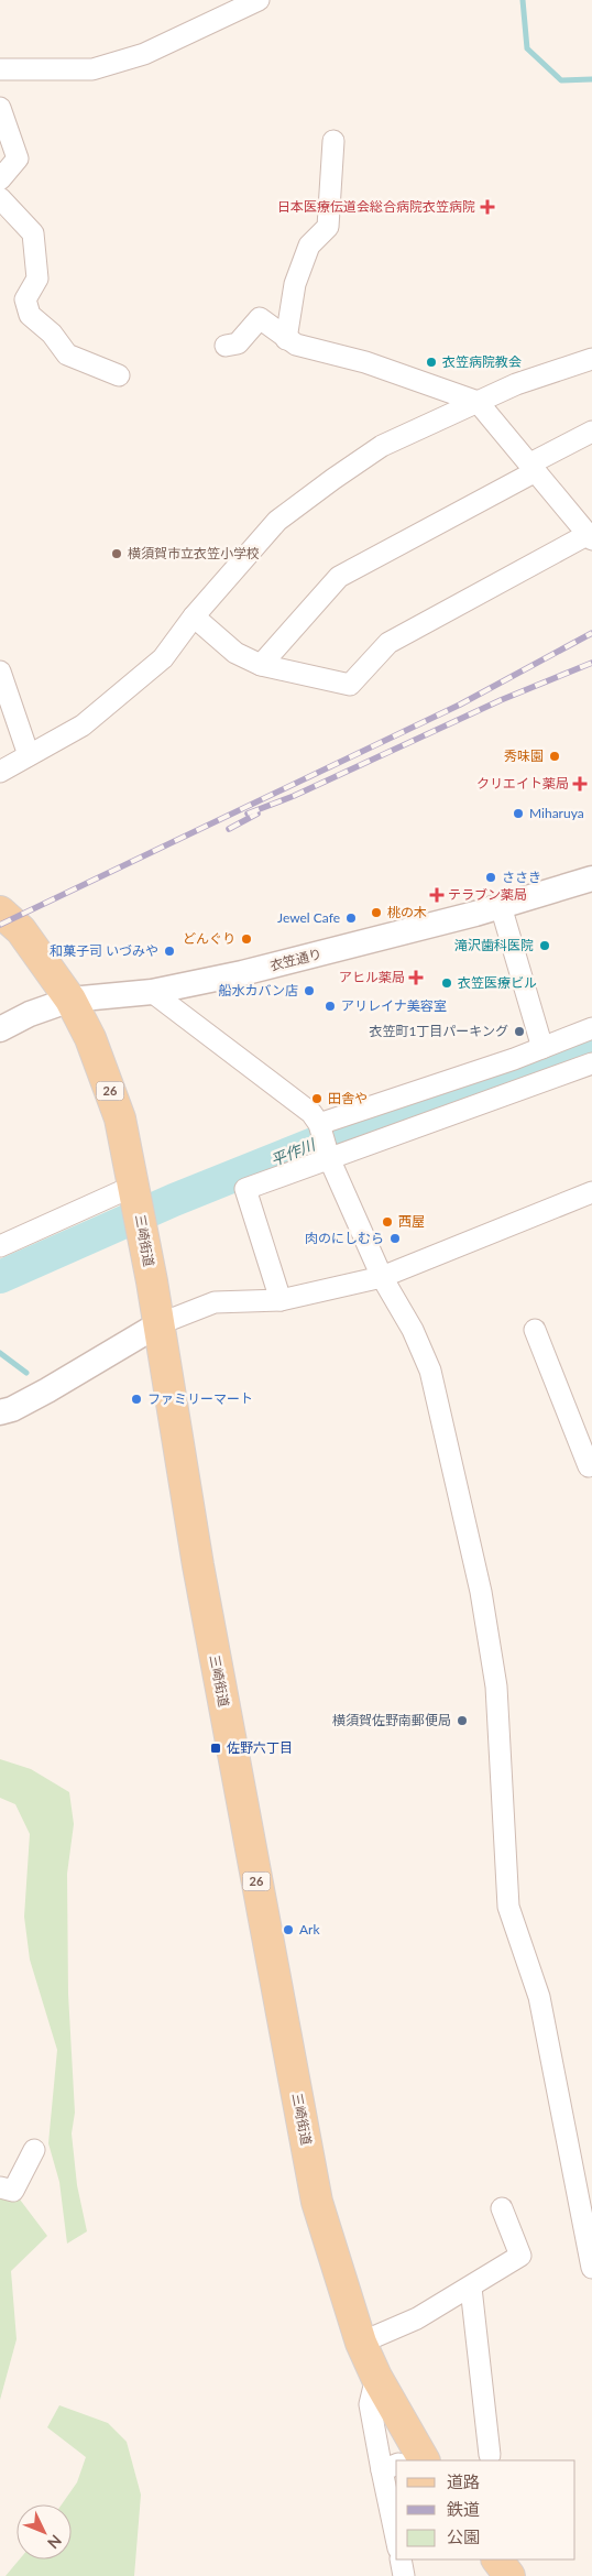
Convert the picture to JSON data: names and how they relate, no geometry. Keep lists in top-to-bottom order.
{
  "streets": {
    "main road": ["26", "三崎街道"],
    "street": ["衣笠通り"]
  },
  "crossings": [
    ["衣笠通り", "三崎街道"]
  ],
  "water": ["平作川"],
  "places": {
    "health": [
      "日本医療伝道会総合病院衣笠病院",
      "クリエイト薬局",
      "テラブン薬局",
      "アヒル薬局"
    ],
    "other": [
      "衣笠病院教会",
      "横須賀市立衣笠小学校",
      "秀味園",
      "Miharuya",
      "ささき",
      "桃の木",
      "Jewel Cafe",
      "どんぐり",
      "滝沢歯科医院",
      "和菓子司 いづみや",
      "衣笠医療ビル",
      "船水カバン店",
      "アリレイナ美容室",
      "衣笠町1丁目パーキング",
      "田舎や",
      "西屋",
      "肉のにしむら",
      "ファミリーマート",
      "横須賀佐野南郵便局",
      "Ark"
    ],
    "transit": ["佐野六丁目"]
  },
  "legend": ["道路", "鉄道", "公園"],
  "north": "bottom right"
}
